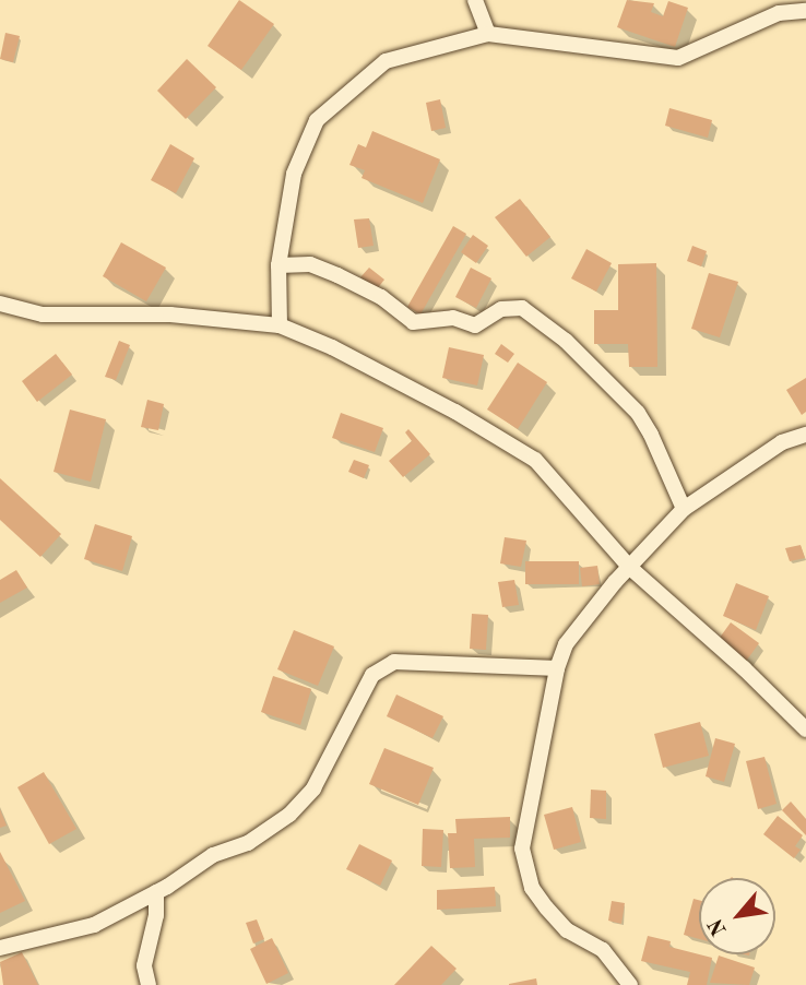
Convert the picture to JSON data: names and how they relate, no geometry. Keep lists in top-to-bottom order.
{
  "north": "bottom left"
}
